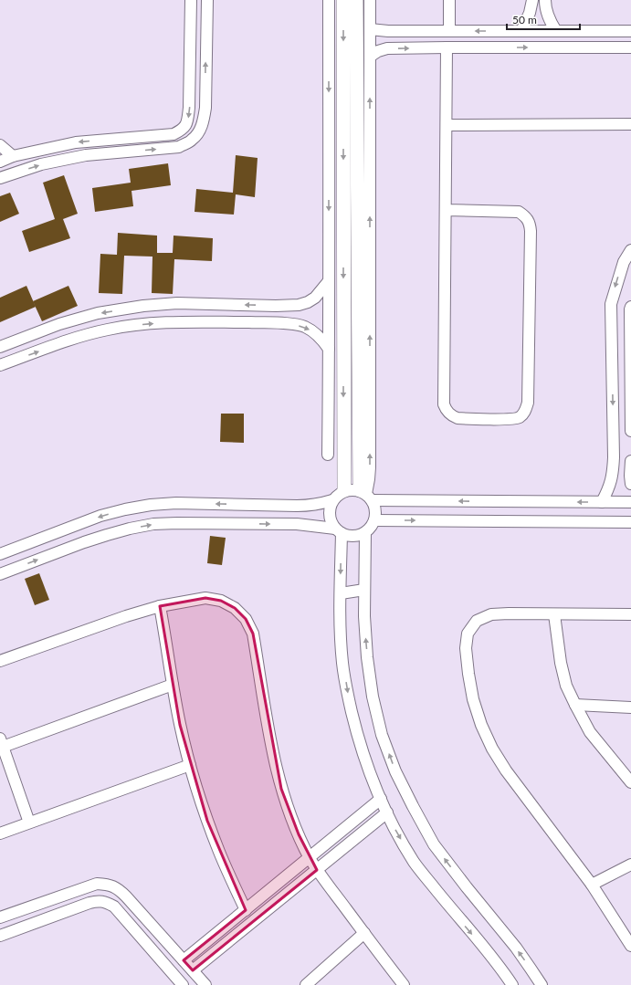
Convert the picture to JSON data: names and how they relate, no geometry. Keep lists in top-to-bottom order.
{
  "scale_bar": "50 m"
}
